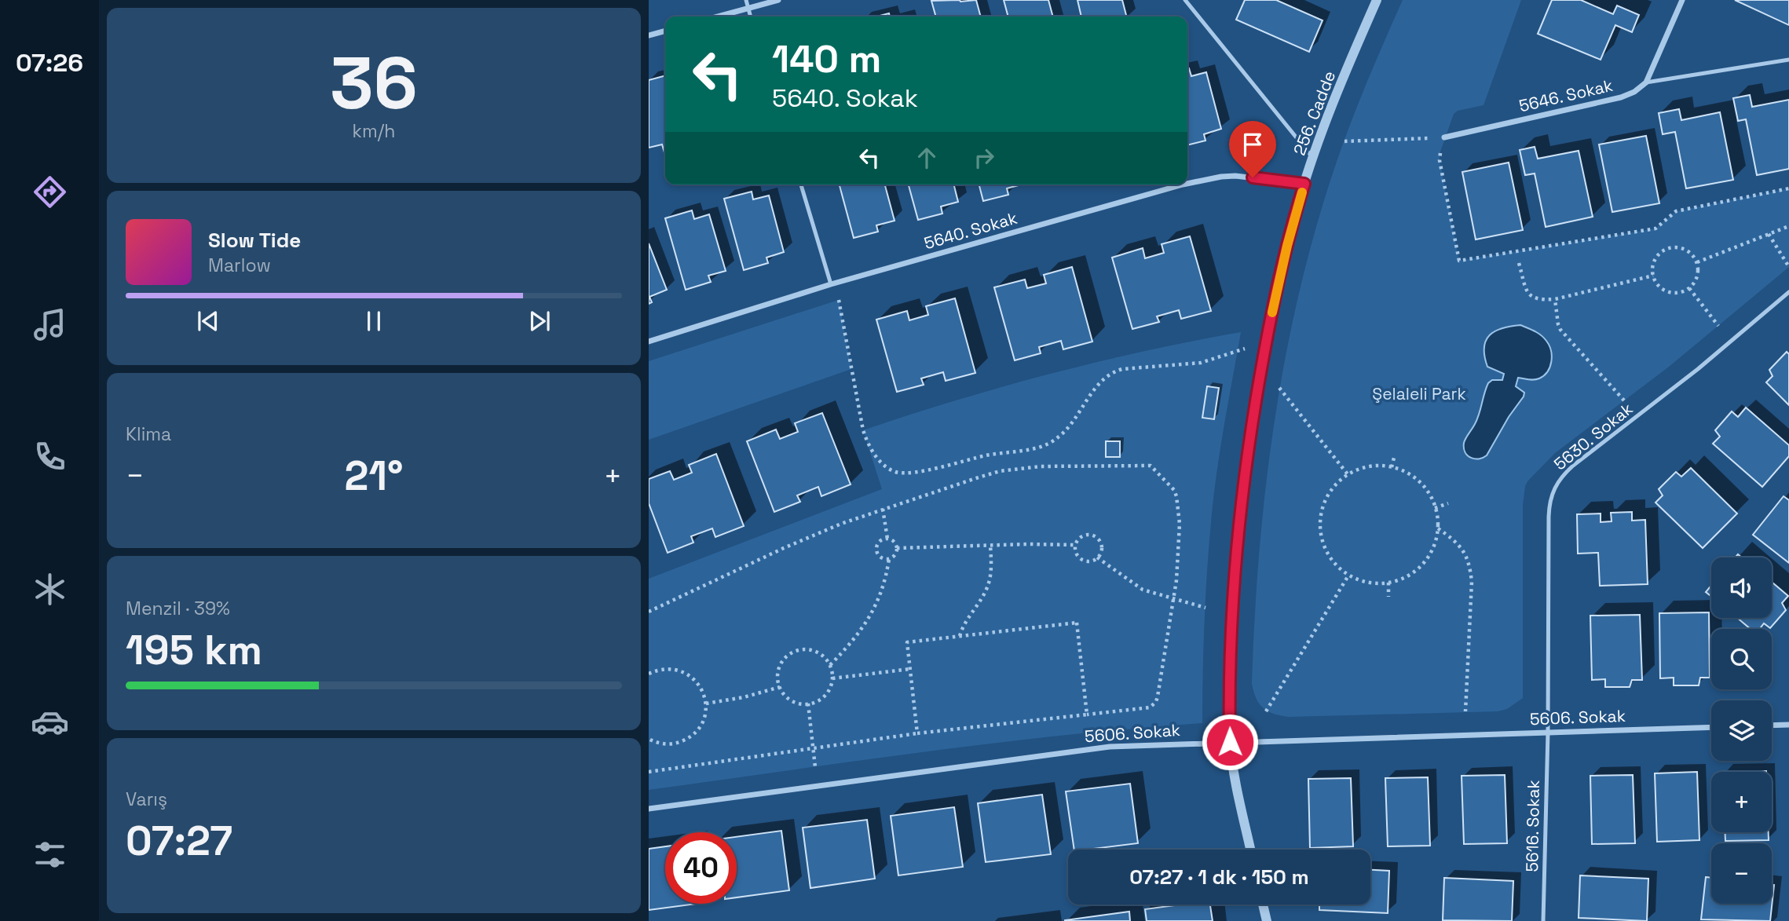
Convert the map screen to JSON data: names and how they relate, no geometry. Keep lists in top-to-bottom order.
{
  "streets": {
    "street": [
      "5646. Sokak",
      "256. Cadde",
      "5640. Sokak",
      "5606. Sokak"
    ],
    "lane": ["5630. Sokak", "5616. Sokak"]
  },
  "crossings": [
    ["256. Cadde", "5640. Sokak"],
    ["256. Cadde", "5606. Sokak"],
    ["5630. Sokak", "5606. Sokak"],
    ["5630. Sokak", "5616. Sokak"],
    ["5606. Sokak", "5616. Sokak"]
  ],
  "parks": ["Şelaleli Park"],
  "page": {
    "tabs": "07:26",
    "tile": [
      ["36", "km/h"],
      "Klima",
      ["Menzil · 39%", "195 km"],
      ["Varış", "07:27"]
    ],
    "turn": ["140 m", "5640. Sokak"],
    "song": ["Slow Tide", "Marlow"],
    "heat": ["−", "21°", "+"],
    "map_buttons": ["+", "−"],
    "limit": "40",
    "trip": "07:27 · 1 dk · 150 m"
  }
}
